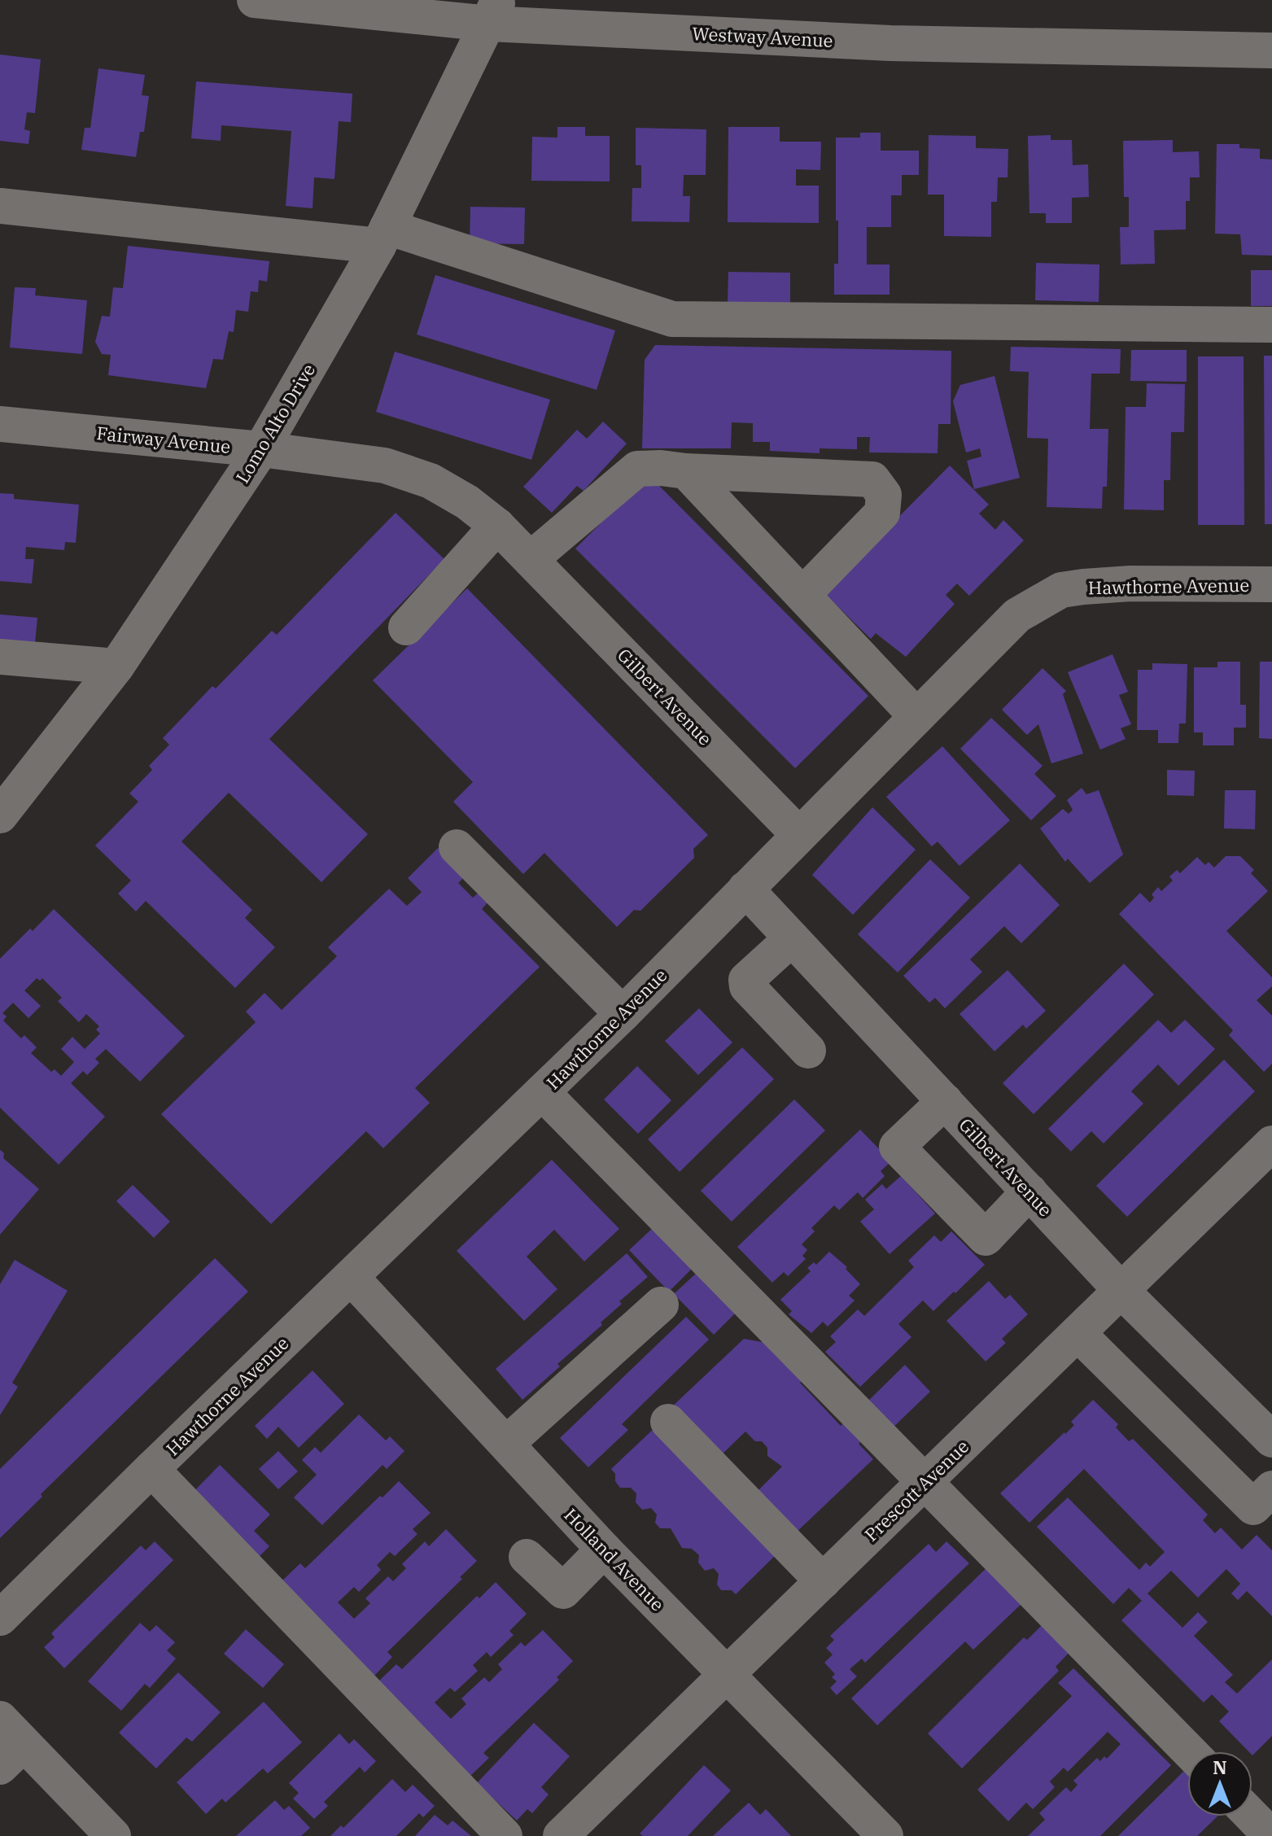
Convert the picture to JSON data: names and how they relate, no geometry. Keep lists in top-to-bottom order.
{
  "streets": {
    "street": [
      "Westway Avenue",
      "Lomo Alto Drive",
      "Fairway Avenue",
      "Hawthorne Avenue",
      "Gilbert Avenue",
      "Prescott Avenue",
      "Holland Avenue"
    ]
  },
  "crossings": [
    ["Westway Avenue", "Lomo Alto Drive"],
    ["Lomo Alto Drive", "Fairway Avenue"],
    ["Fairway Avenue", "Gilbert Avenue"],
    ["Hawthorne Avenue", "Gilbert Avenue"],
    ["Hawthorne Avenue", "Holland Avenue"],
    ["Gilbert Avenue", "Prescott Avenue"],
    ["Prescott Avenue", "Holland Avenue"]
  ],
  "north": "top"
}
